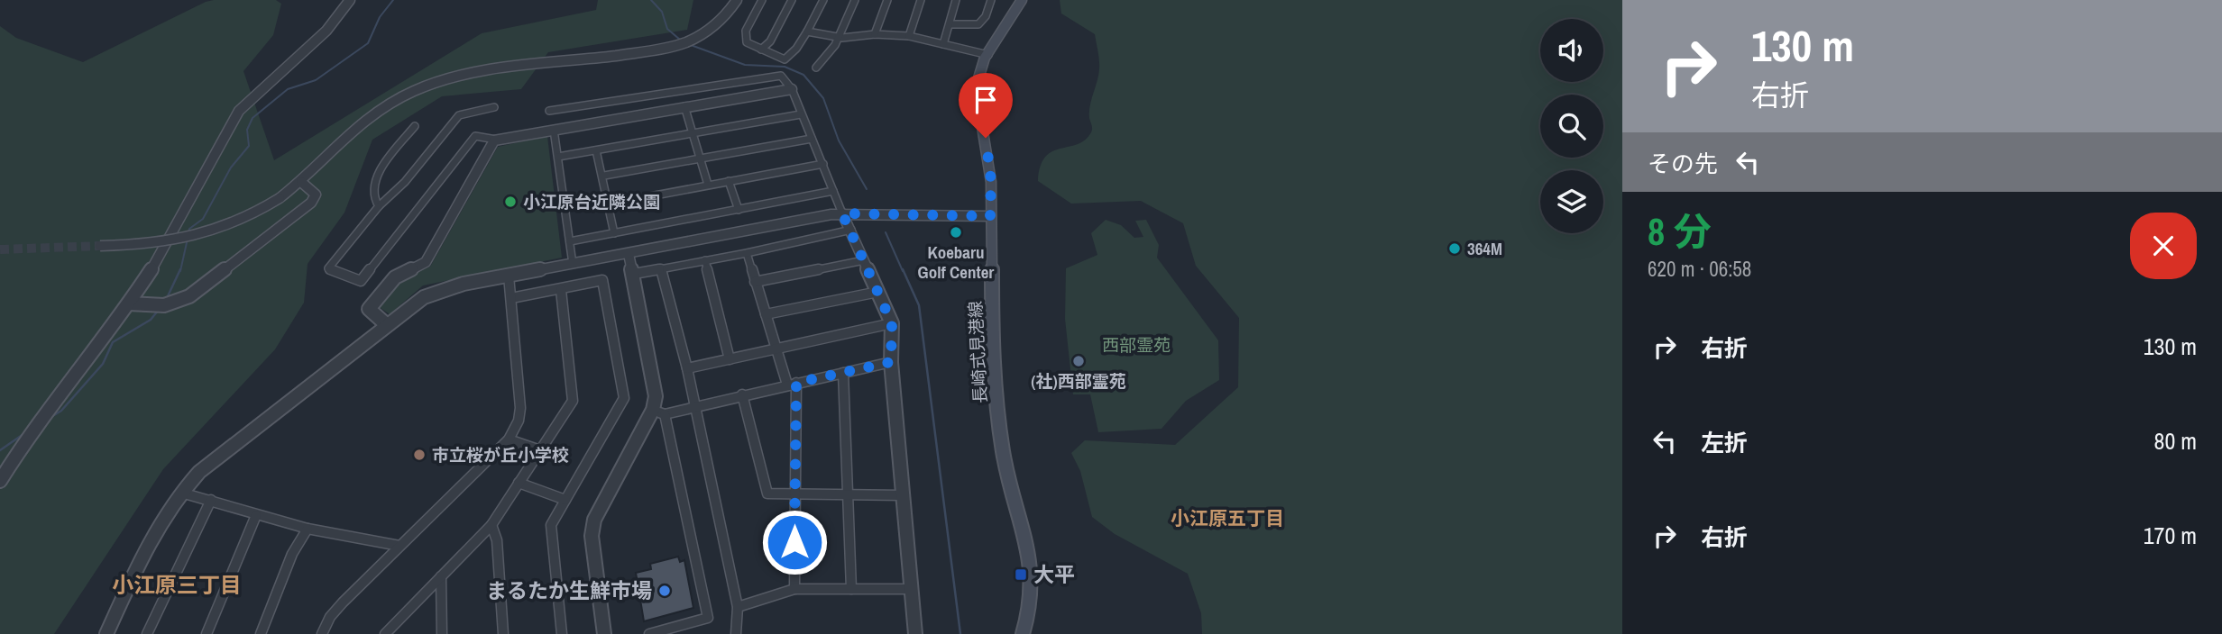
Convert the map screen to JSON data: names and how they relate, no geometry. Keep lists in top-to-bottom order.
{
  "streets": {
    "main road": ["長崎式見港線"]
  },
  "districts": ["小江原五丁目", "小江原三丁目"],
  "parks": ["西部霊苑"],
  "places": {
    "other": [
      "小江原台近隣公園",
      "Koebaru Golf Center",
      "364M",
      "(社)西部霊苑",
      "市立桜が丘小学校",
      "まるたか生鮮市場"
    ],
    "transit": ["大平"]
  },
  "page": {
    "turn": ["130 m", "右折"],
    "then": "その先",
    "heading": ["8 分", "620 m · 06:58"],
    "list": [
      {
        "name": "右折",
        "value": "130 m"
      },
      {
        "name": "左折",
        "value": "80 m"
      },
      {
        "name": "右折",
        "value": "170 m"
      }
    ]
  }
}
